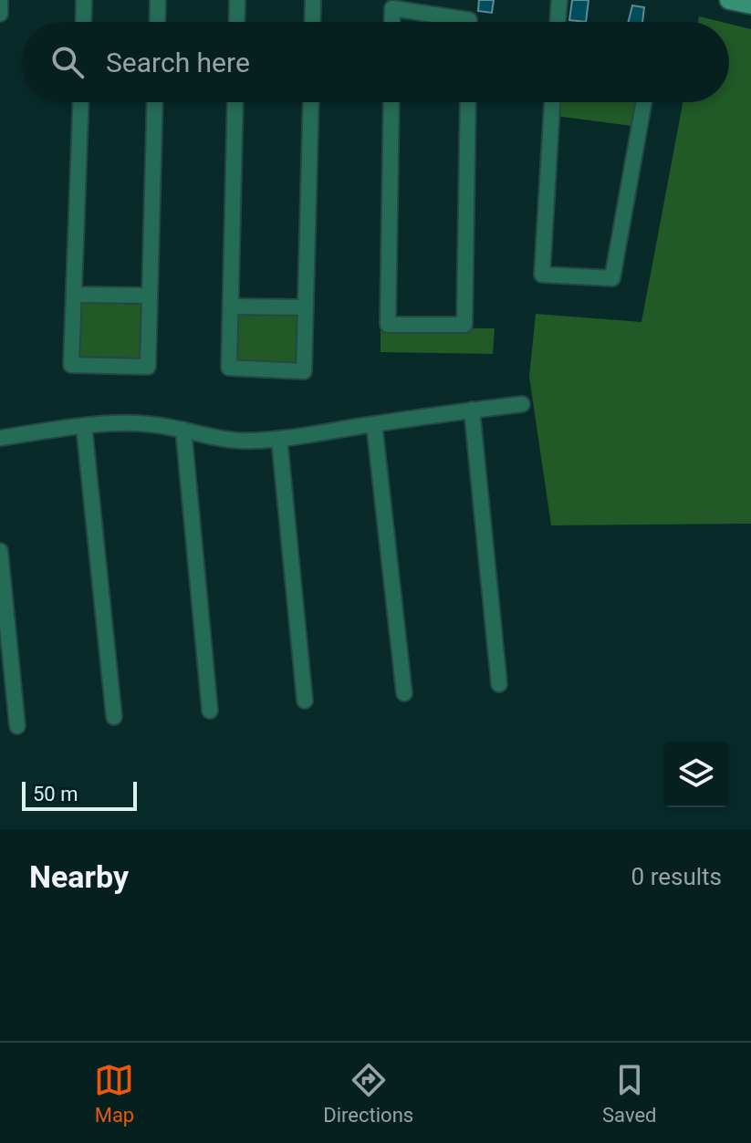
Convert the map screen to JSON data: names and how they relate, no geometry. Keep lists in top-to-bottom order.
{
  "scale_bar": "50 m",
  "page": {
    "search": "Search here",
    "scale": "50 m",
    "heading": ["Nearby", "0 results"],
    "nav": ["Map", "Directions", "Saved"]
  }
}
